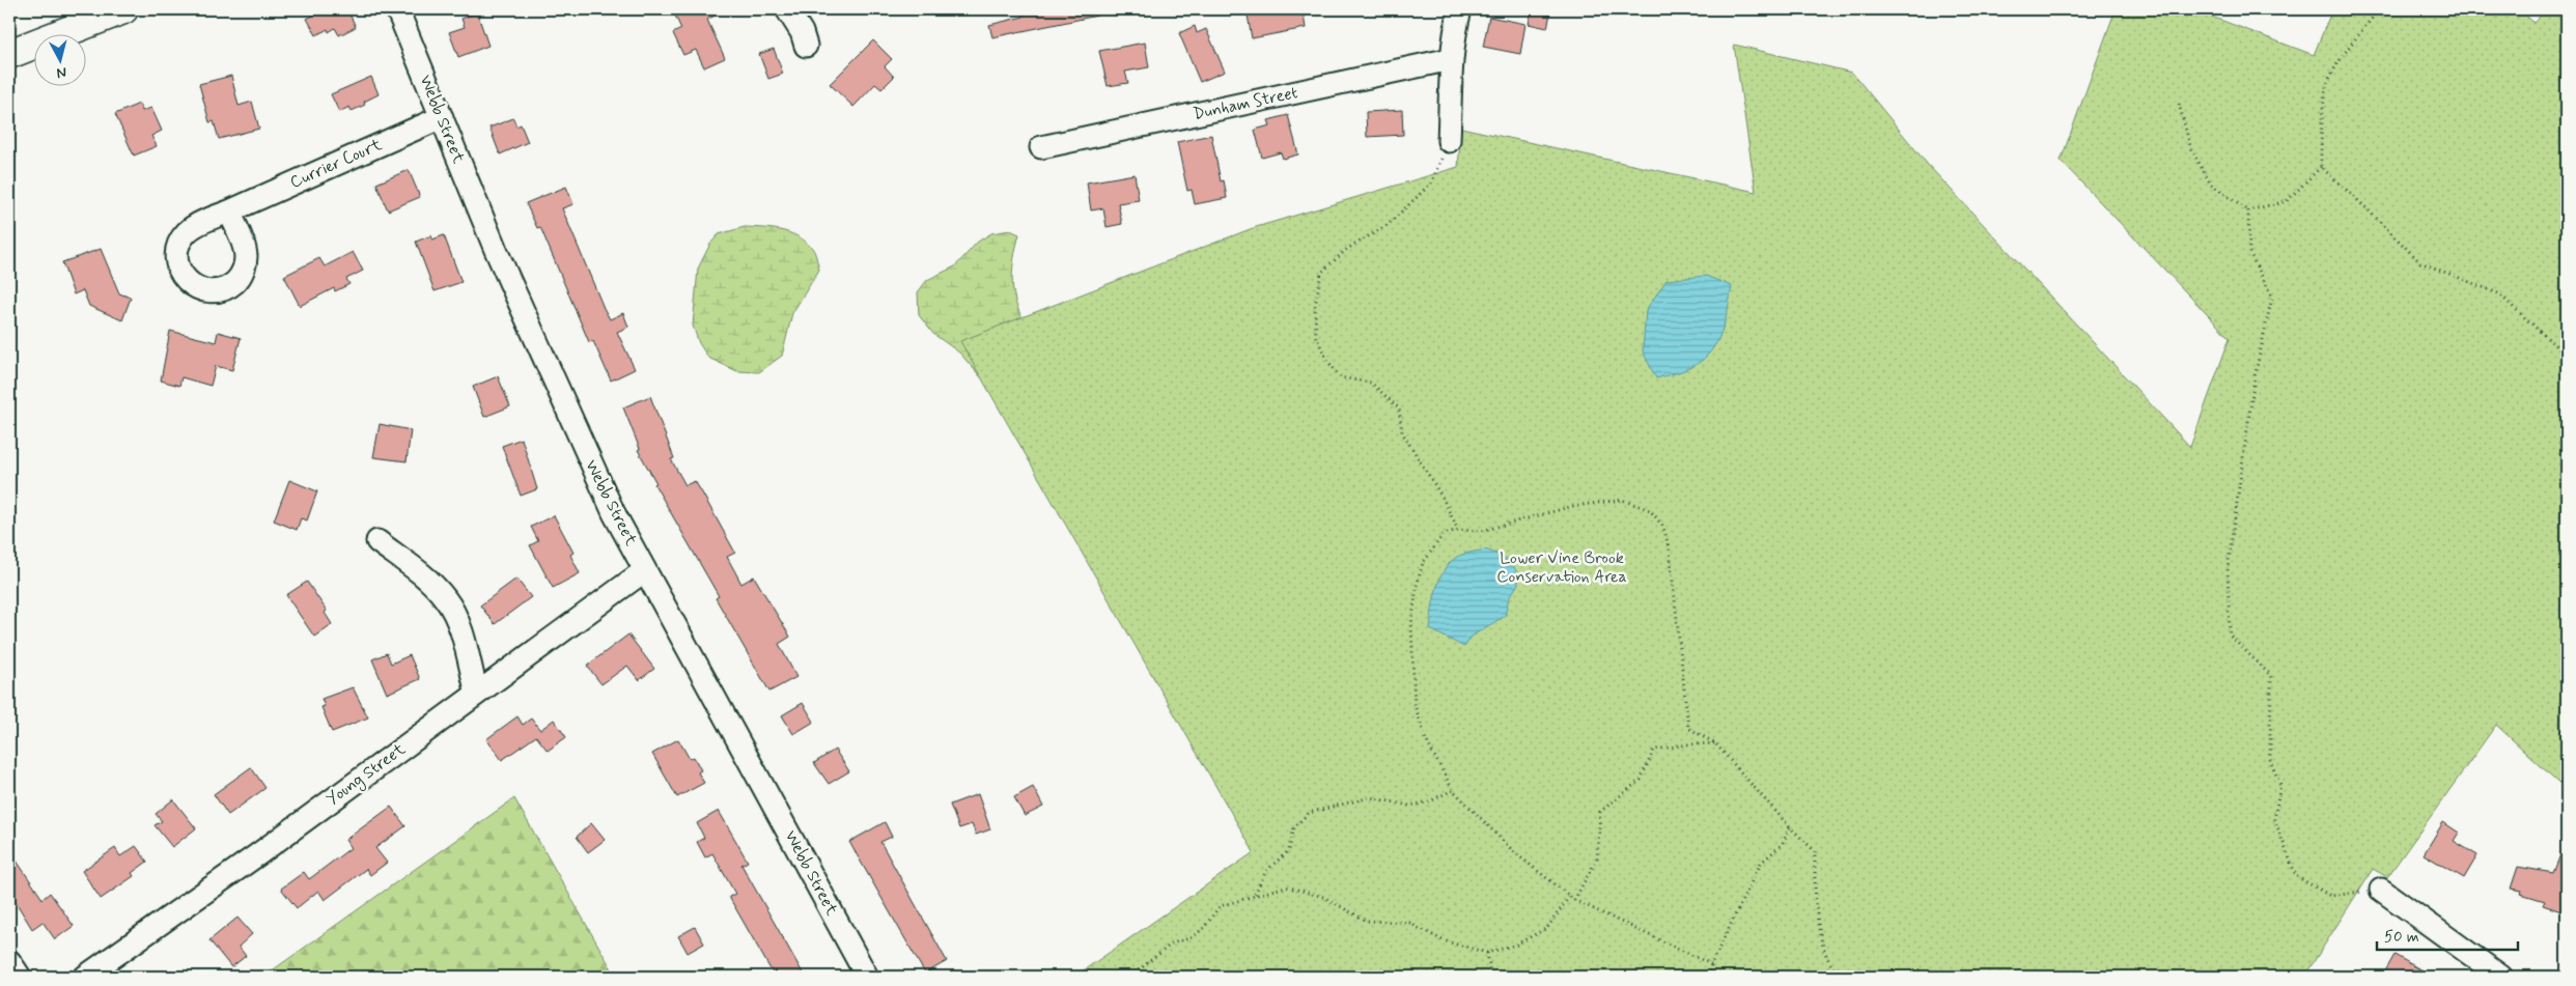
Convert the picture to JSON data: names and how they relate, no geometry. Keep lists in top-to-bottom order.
{
  "streets": {
    "street": [
      "Dunham Street",
      "Webb Street",
      "Currier Court",
      "Young Street"
    ]
  },
  "crossings": [
    ["Webb Street", "Currier Court"],
    ["Webb Street", "Young Street"]
  ],
  "parks": ["Lower Vine Brook Conservation Area"],
  "scale_bar": "50 m",
  "north": "bottom"
}
